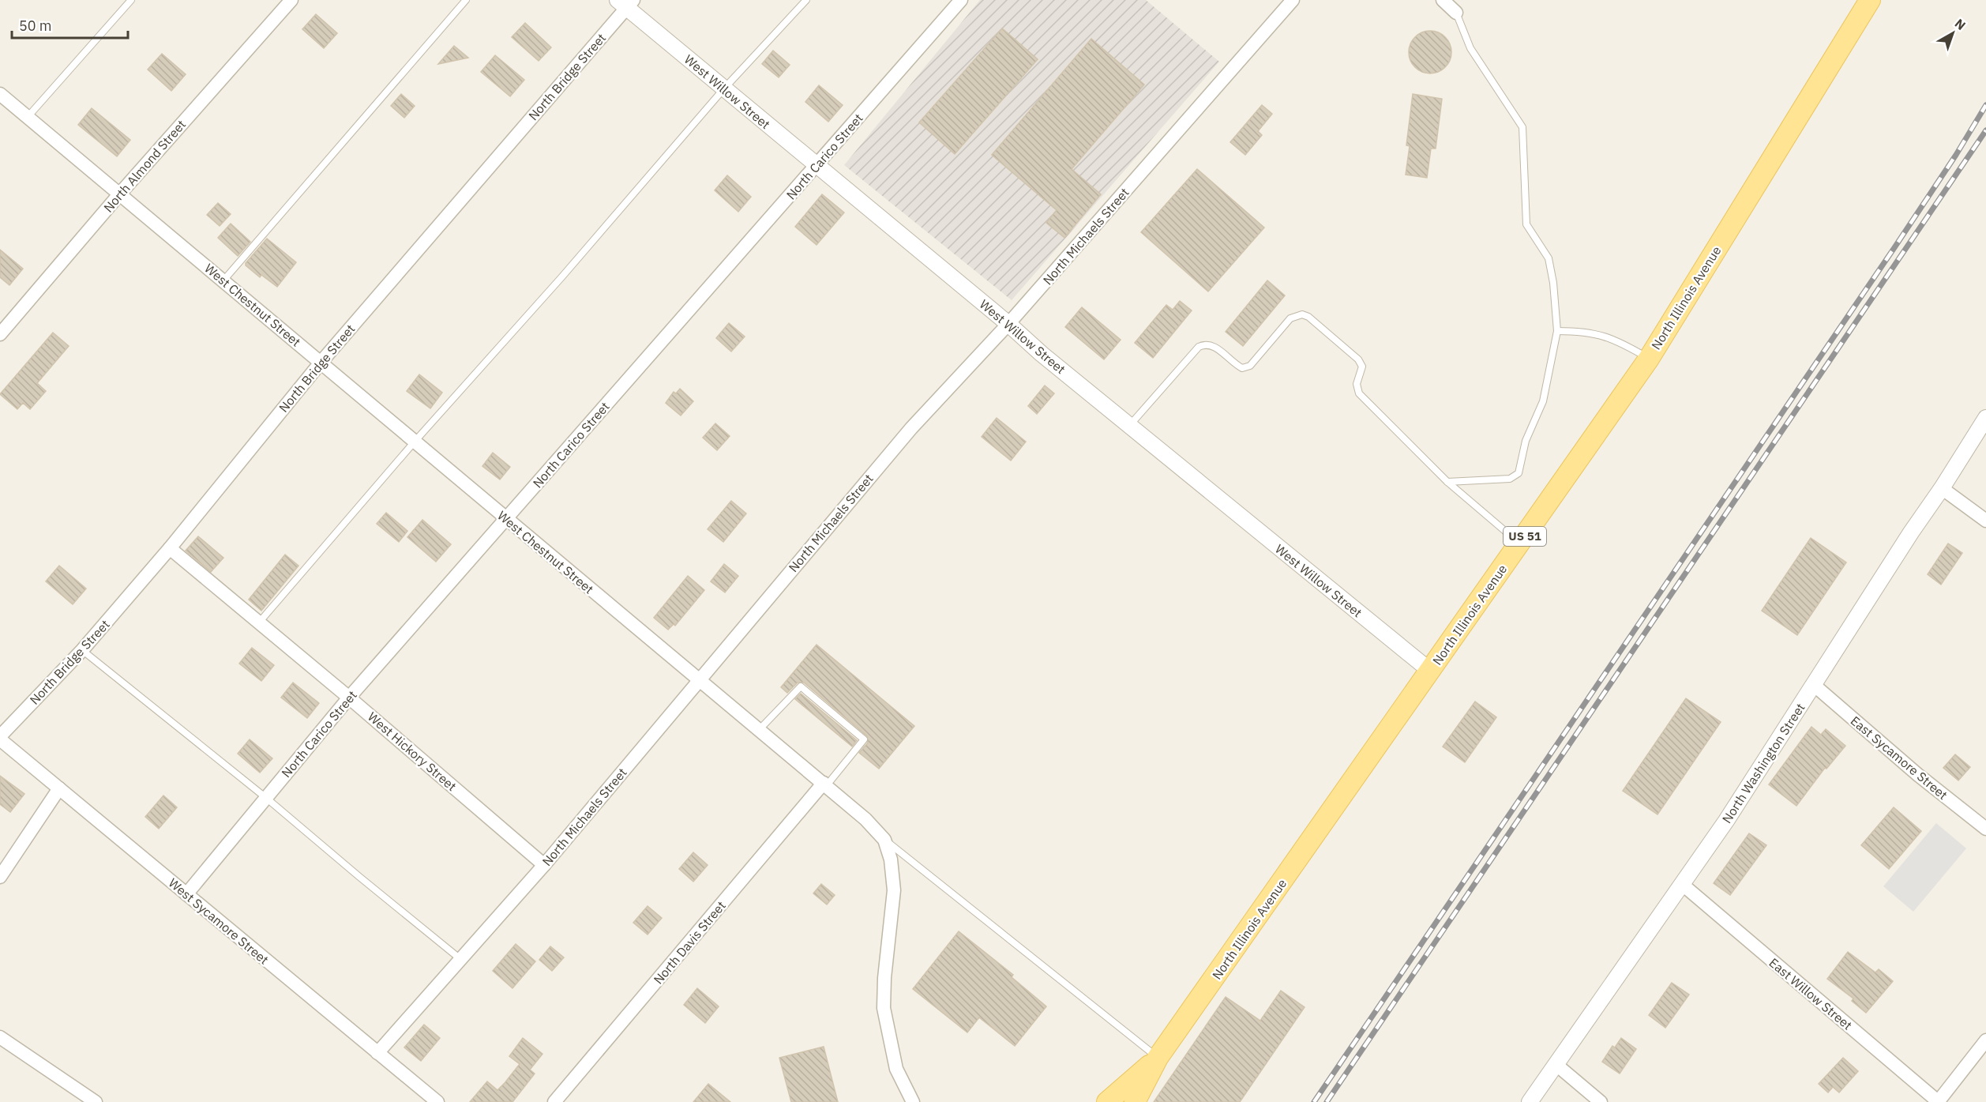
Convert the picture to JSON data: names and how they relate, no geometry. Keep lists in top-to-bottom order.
{
  "streets": {
    "main road": ["North Illinois Avenue", "US 51"],
    "street": [
      "North Bridge Street",
      "West Willow Street",
      "North Carico Street",
      "North Almond Street",
      "North Michaels Street",
      "West Chestnut Street",
      "West Hickory Street",
      "East Sycamore Street",
      "North Washington Street",
      "West Sycamore Street",
      "North Davis Street",
      "East Willow Street"
    ]
  },
  "crossings": [
    ["North Bridge Street", "West Willow Street"],
    ["North Bridge Street", "West Chestnut Street"],
    ["North Bridge Street", "West Hickory Street"],
    ["North Bridge Street", "West Sycamore Street"],
    ["West Willow Street", "North Carico Street"],
    ["West Willow Street", "North Michaels Street"],
    ["West Willow Street", "North Illinois Avenue"],
    ["North Carico Street", "West Chestnut Street"],
    ["North Carico Street", "West Hickory Street"],
    ["North Carico Street", "West Sycamore Street"],
    ["North Almond Street", "West Chestnut Street"],
    ["North Michaels Street", "West Chestnut Street"],
    ["North Michaels Street", "West Hickory Street"],
    ["North Michaels Street", "West Sycamore Street"],
    ["North Illinois Avenue", "US 51"],
    ["West Chestnut Street", "North Davis Street"],
    ["East Sycamore Street", "North Washington Street"],
    ["North Washington Street", "East Willow Street"]
  ],
  "scale_bar": "50 m",
  "north": "top right"
}
